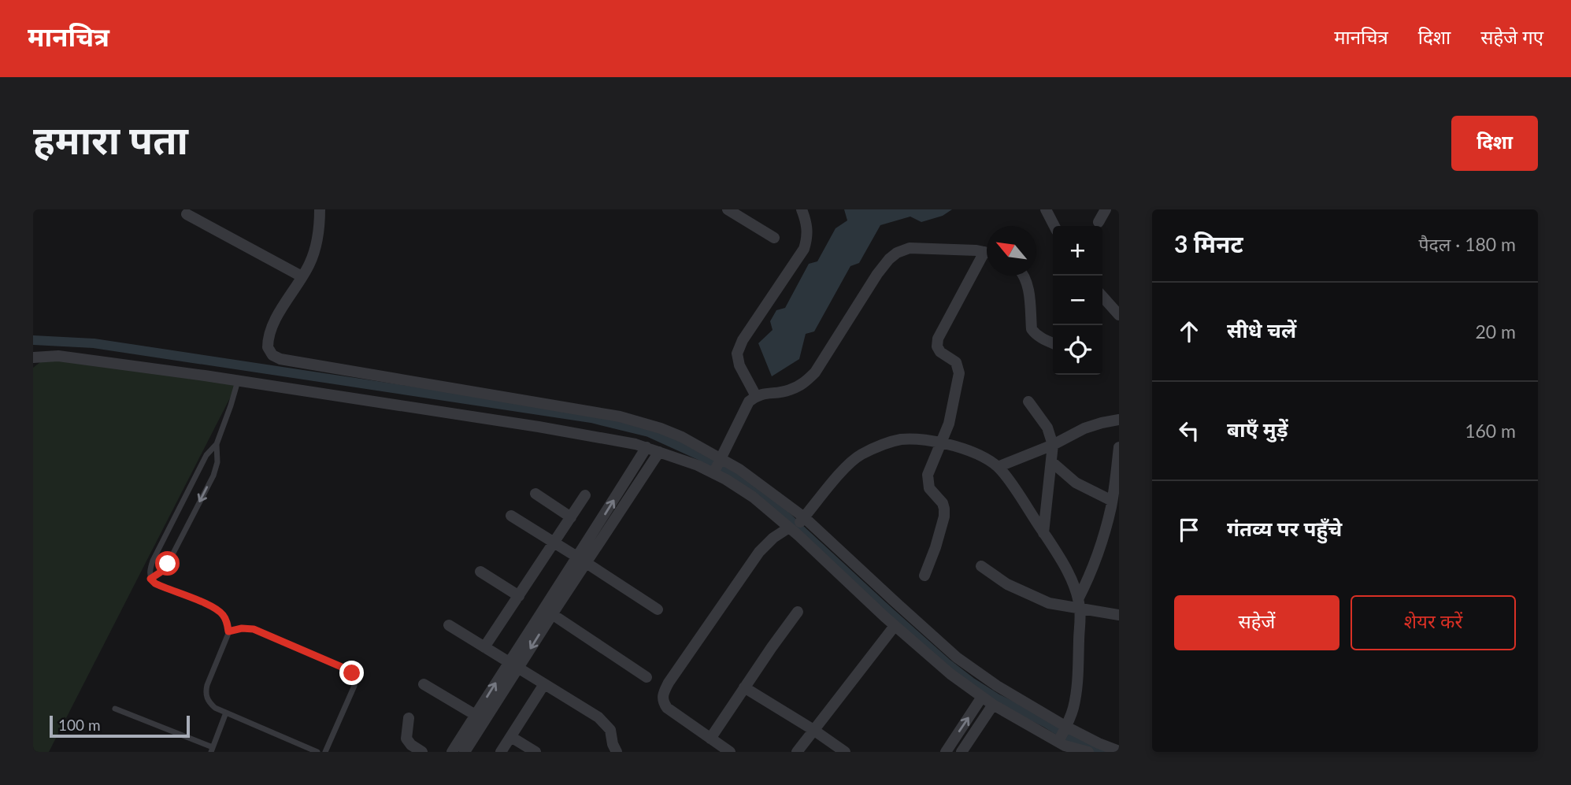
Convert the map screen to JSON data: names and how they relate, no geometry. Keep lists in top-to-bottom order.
{
  "scale_bar": "100 m",
  "north": "top left",
  "page": {
    "header": "मानचित्र",
    "nav": ["मानचित्र", "दिशा", "सहेजे गए"],
    "buttons": [
      "दिशा",
      ["सहेजें", "शेयर करें"]
    ],
    "title": "हमारा पता",
    "heading": ["3 मिनट", "पैदल · 180 m"],
    "map_buttons": ["+", "−"],
    "list": [
      ["सीधे चलें", "20 m"],
      ["बाएँ मुड़ें", "160 m"],
      "गंतव्य पर पहुँचे"
    ],
    "scale": "100 m"
  }
}
